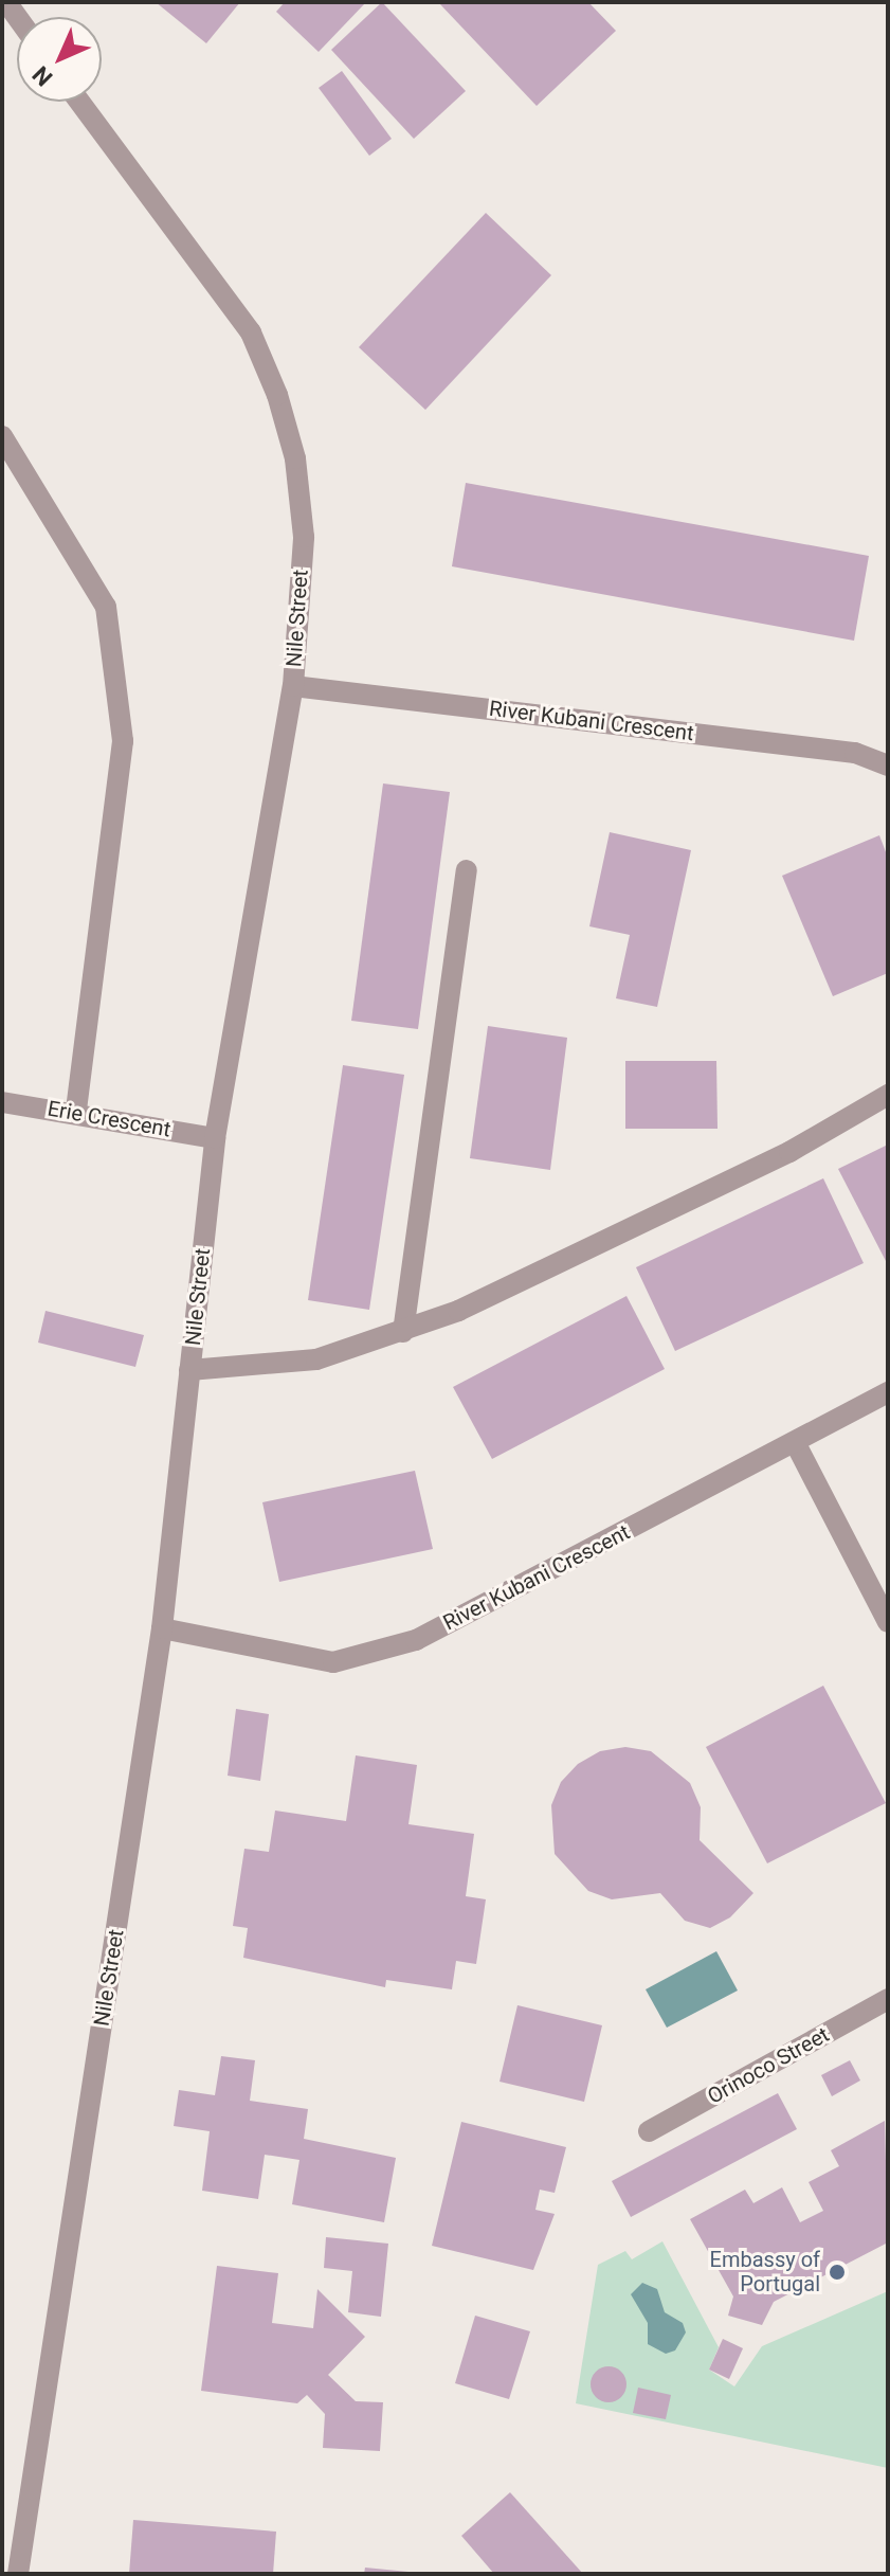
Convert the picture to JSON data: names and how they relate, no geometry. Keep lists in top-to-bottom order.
{
  "streets": {
    "street": [
      "Nile Street",
      "River Kubani Crescent",
      "Erie Crescent",
      "Orinoco Street"
    ]
  },
  "crossings": [
    ["Nile Street", "River Kubani Crescent"],
    ["Nile Street", "Erie Crescent"]
  ],
  "places": ["Embassy of Portugal"],
  "north": "bottom left"
}
